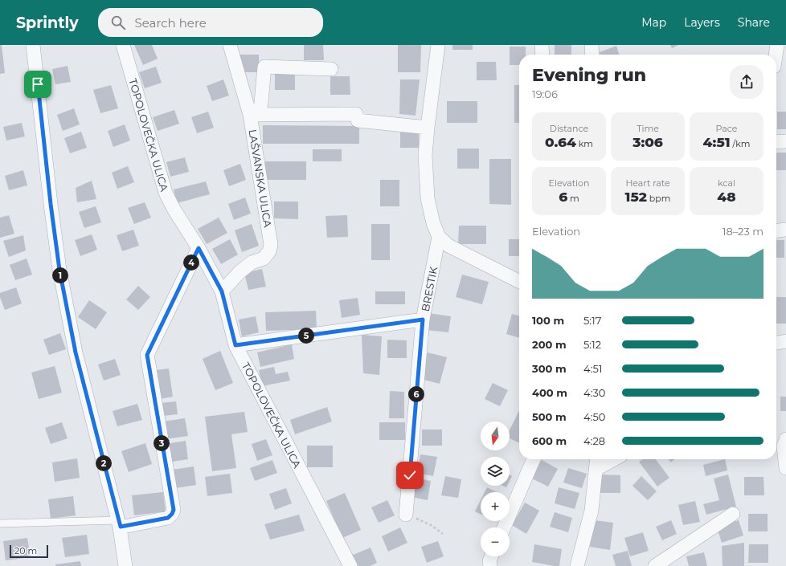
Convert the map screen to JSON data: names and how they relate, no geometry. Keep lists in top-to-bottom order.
{
  "streets": {
    "street": ["TOPOLOVEČKA ULICA", "LAŠVANSKA ULICA", "BRESTIK"]
  },
  "crossings": [
    ["TOPOLOVEČKA ULICA", "LAŠVANSKA ULICA"]
  ],
  "scale_bar": "20 m",
  "north": "bottom",
  "page": {
    "header": "Sprintly",
    "search": "Search here",
    "nav": ["Map", "Layers", "Share"],
    "heading": ["Evening run", "19:06"],
    "stats": [
      ["Distance", "0.64 km"],
      ["Time", "3:06"],
      ["Pace", "4:51 /km"],
      ["Elevation", "6 m"],
      ["Heart rate", "152 bpm"],
      ["kcal", "48"]
    ],
    "chart": ["Elevation", "18–23 m"],
    "pins": [
      "4",
      "1",
      "5",
      "6",
      "3",
      "2"
    ],
    "list": [
      {
        "name": "100 m",
        "note": "5:17"
      },
      {
        "name": "200 m",
        "note": "5:12"
      },
      {
        "name": "300 m",
        "note": "4:51"
      },
      {
        "name": "400 m",
        "note": "4:30"
      },
      {
        "name": "500 m",
        "note": "4:50"
      },
      {
        "name": "600 m",
        "note": "4:28"
      }
    ],
    "map_buttons": ["+", "−"],
    "scale": "20 m"
  }
}
